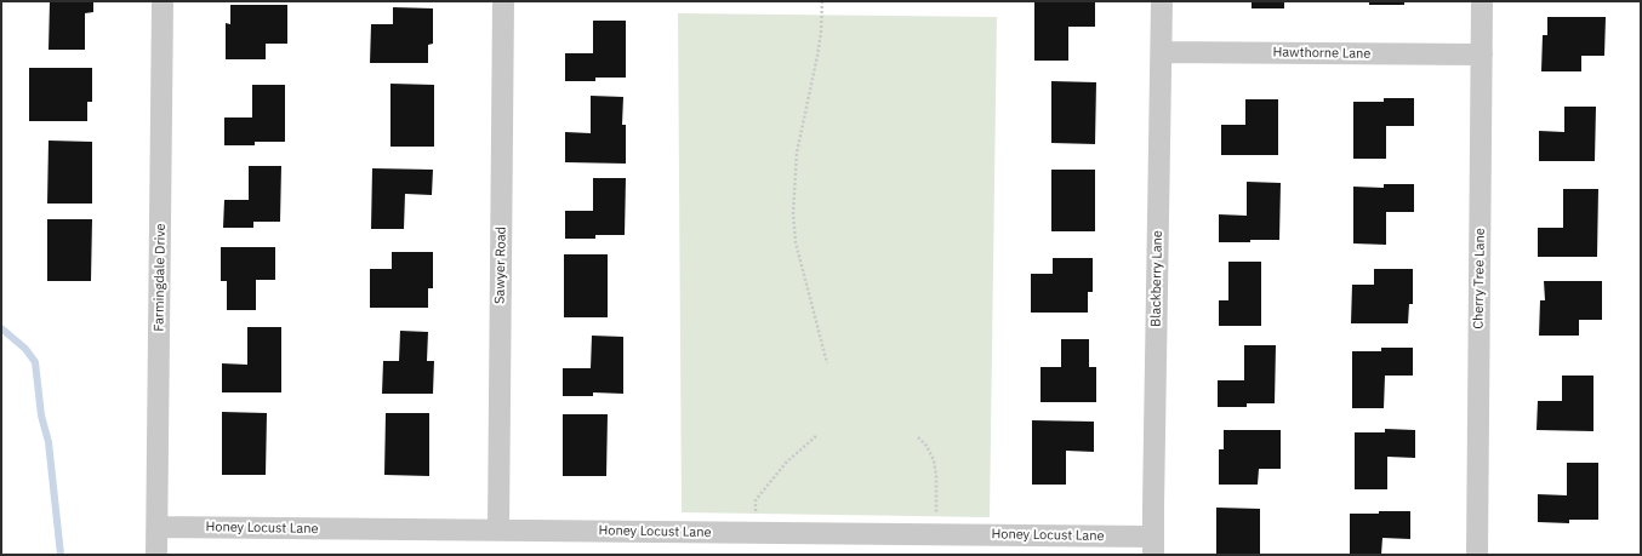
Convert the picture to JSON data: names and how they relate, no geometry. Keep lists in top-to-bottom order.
{
  "streets": {
    "street": [
      "Hawthorne Lane",
      "Sawyer Road",
      "Farmingdale Drive",
      "Blackberry Lane",
      "Cherry Tree Lane",
      "Honey Locust Lane"
    ]
  },
  "crossings": [
    ["Hawthorne Lane", "Blackberry Lane"],
    ["Hawthorne Lane", "Cherry Tree Lane"],
    ["Sawyer Road", "Honey Locust Lane"],
    ["Farmingdale Drive", "Honey Locust Lane"],
    ["Blackberry Lane", "Honey Locust Lane"]
  ]
}
